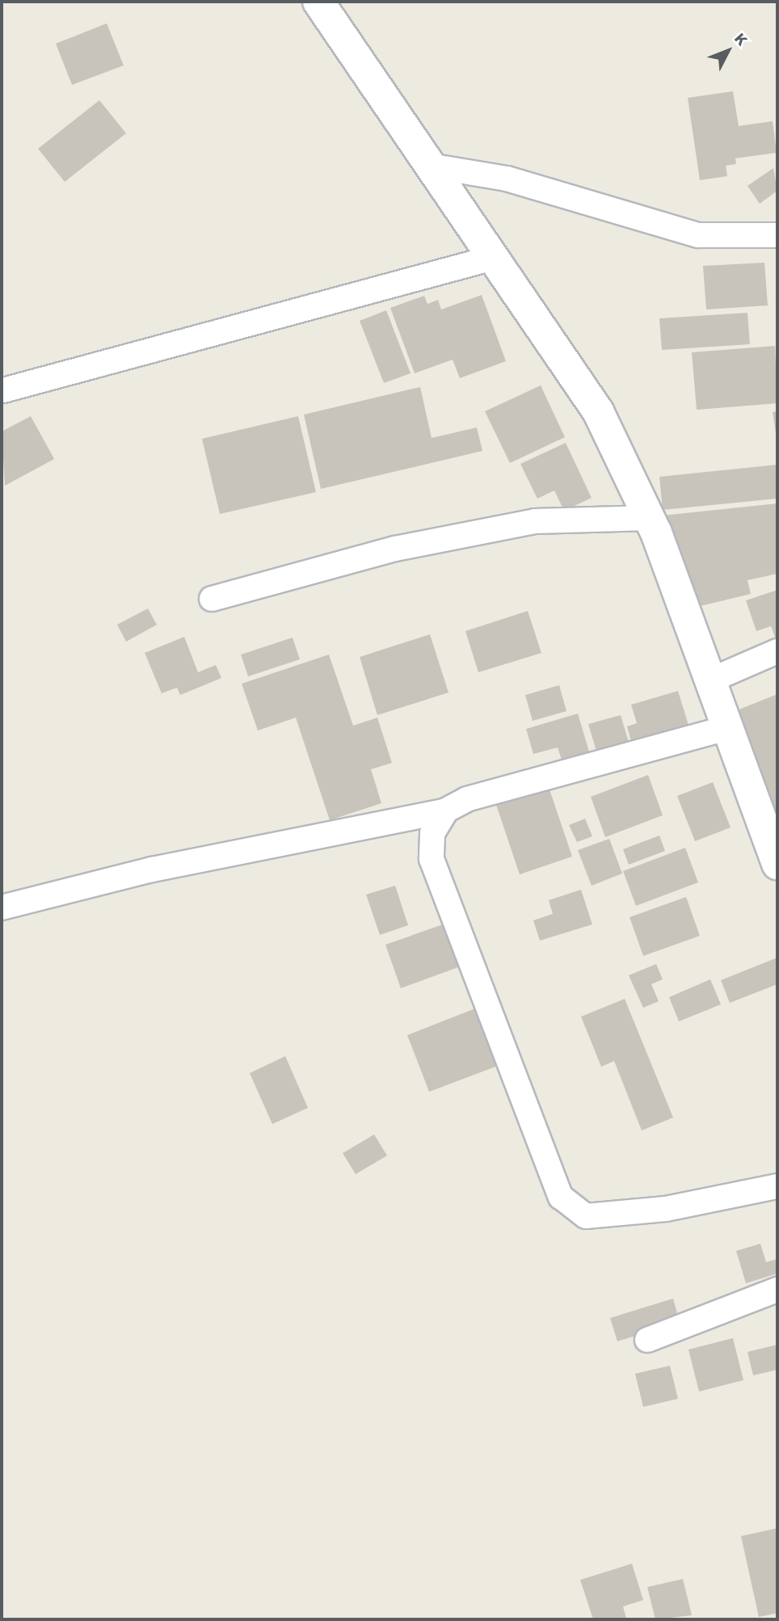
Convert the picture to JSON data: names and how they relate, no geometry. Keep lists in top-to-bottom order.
{
  "north": "top right"
}
